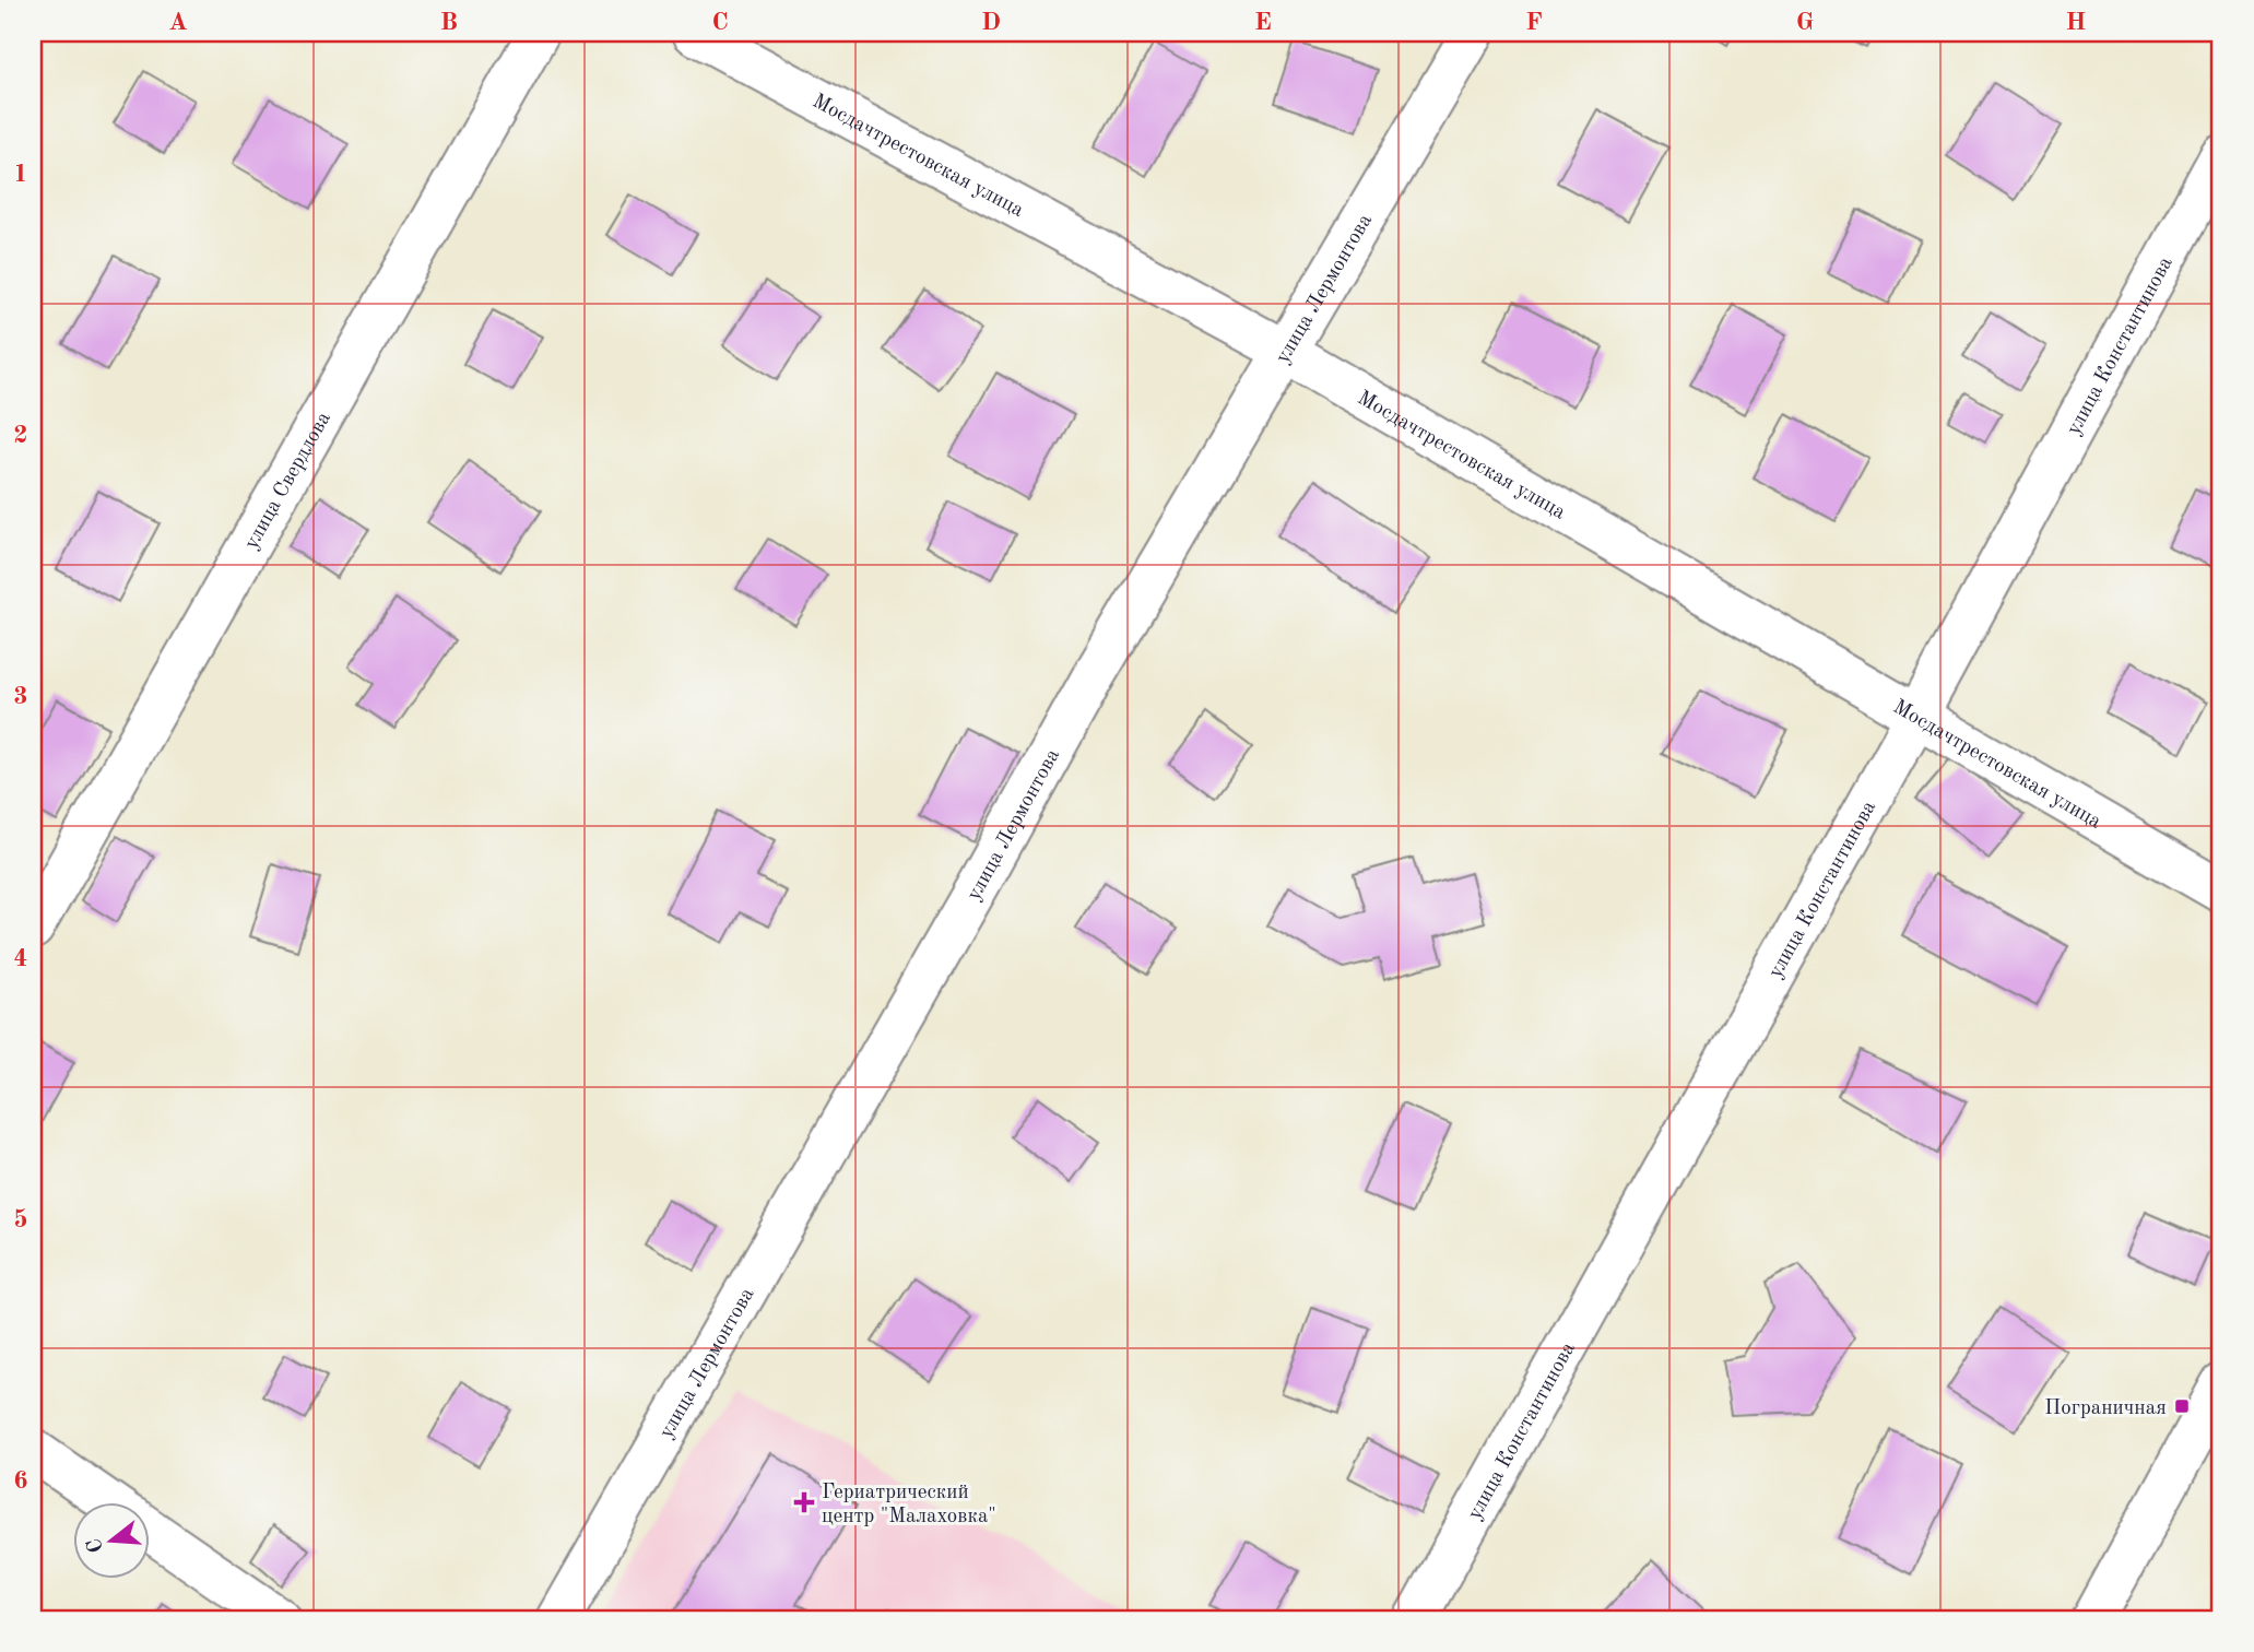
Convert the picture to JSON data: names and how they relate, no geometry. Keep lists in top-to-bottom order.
{
  "streets": {
    "street": [
      "Мосдачтрестовская улица",
      "улица Лермонтова",
      "улица Константинова",
      "улица Свердлова"
    ]
  },
  "crossings": [
    ["Мосдачтрестовская улица", "улица Лермонтова"],
    ["Мосдачтрестовская улица", "улица Константинова"]
  ],
  "places": {
    "transit": ["Пограничная"],
    "health": ["Гериатрический центр \"Малаховка\""]
  },
  "north": "left",
  "grid": {
    "columns": [
      "A",
      "B",
      "C",
      "D",
      "E",
      "F",
      "G",
      "H"
    ],
    "rows": [
      "1",
      "2",
      "3",
      "4",
      "5",
      "6"
    ]
  }
}
